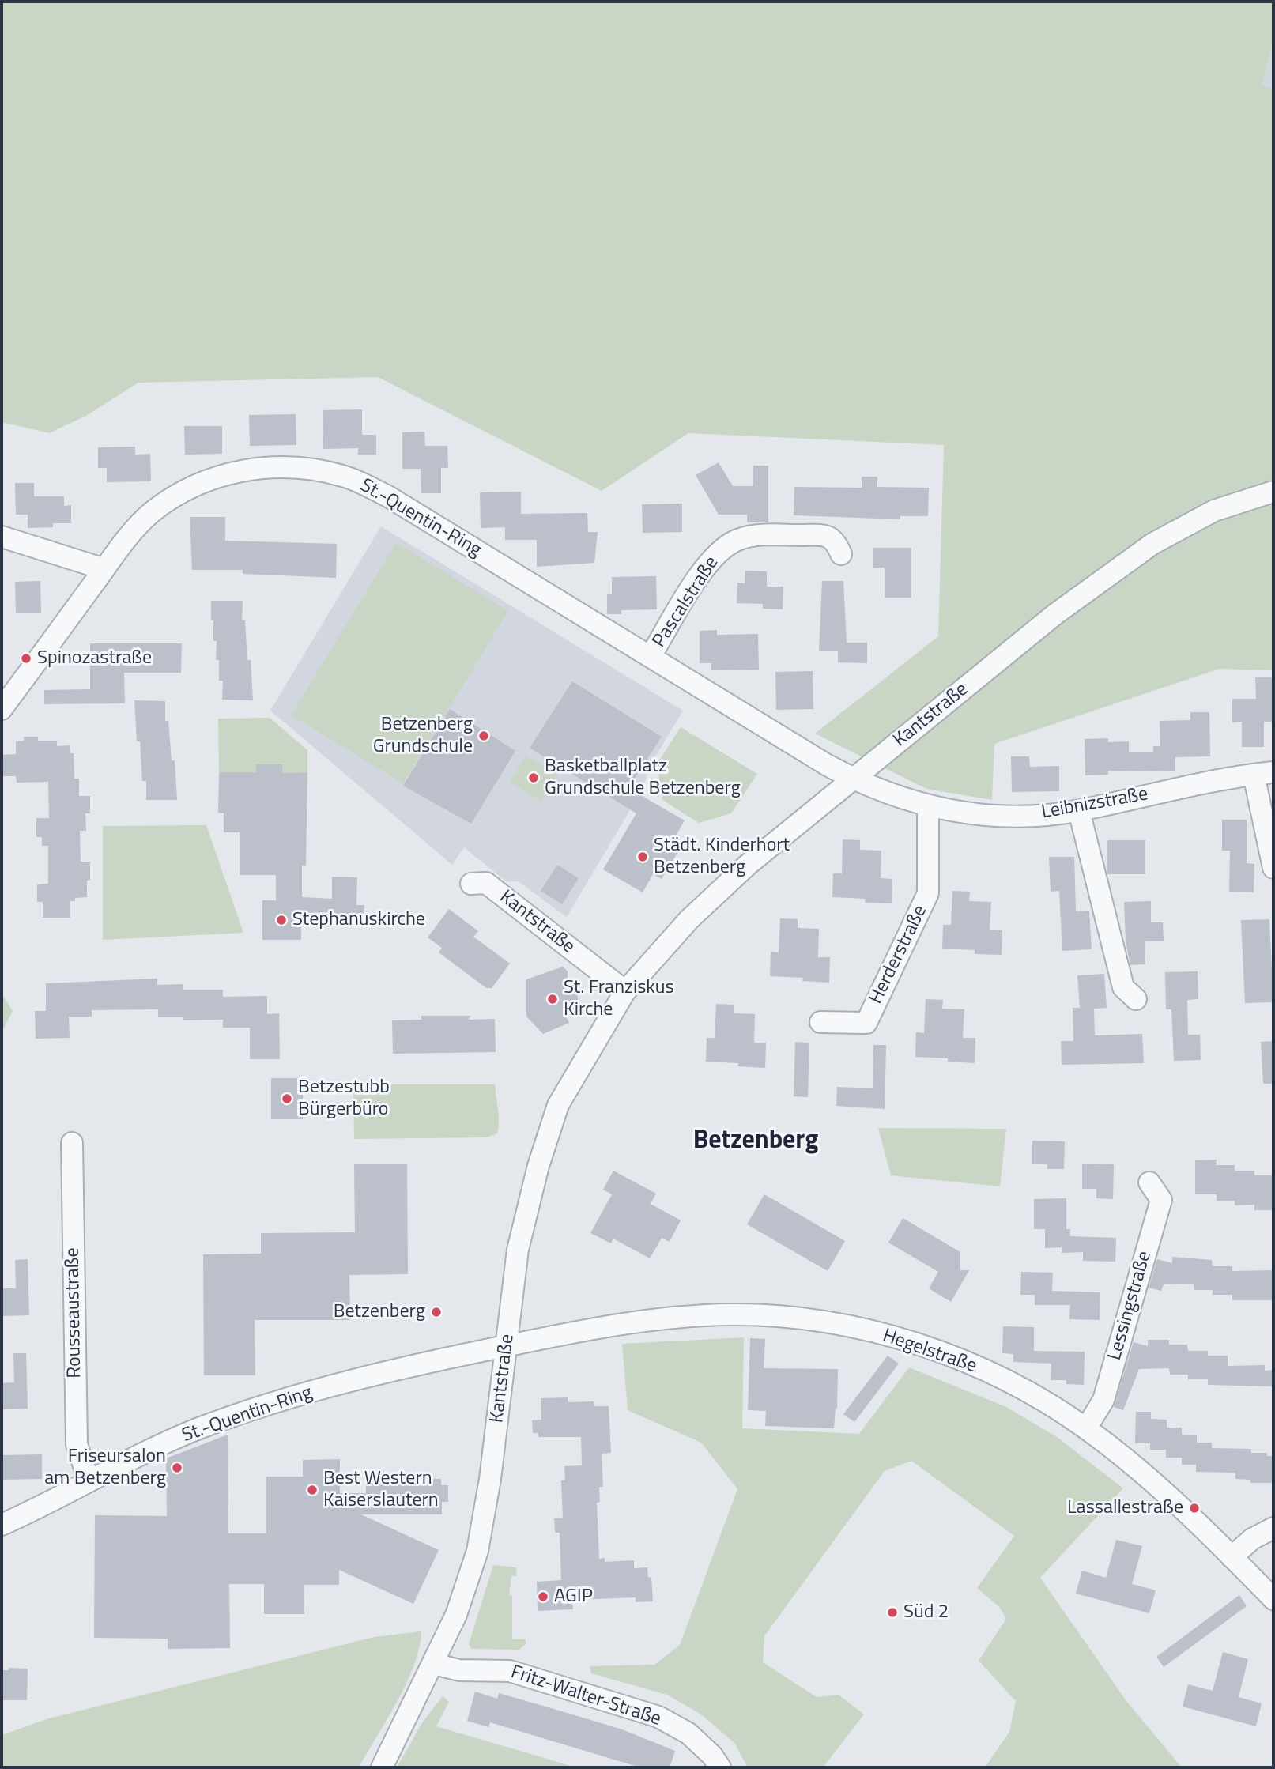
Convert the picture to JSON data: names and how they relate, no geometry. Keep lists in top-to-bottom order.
{
  "streets": {
    "street": [
      "St.-Quentin-Ring",
      "Pascalstraße",
      "Kantstraße",
      "Leibnizstraße",
      "Herderstraße",
      "Lessingstraße",
      "Rousseaustraße",
      "Hegelstraße",
      "Fritz-Walter-Straße"
    ]
  },
  "crossings": [
    ["St.-Quentin-Ring", "Pascalstraße"],
    ["St.-Quentin-Ring", "Kantstraße"],
    ["St.-Quentin-Ring", "Leibnizstraße"],
    ["St.-Quentin-Ring", "Rousseaustraße"],
    ["St.-Quentin-Ring", "Hegelstraße"],
    ["Kantstraße", "Leibnizstraße"],
    ["Kantstraße", "Hegelstraße"],
    ["Kantstraße", "Fritz-Walter-Straße"],
    ["Leibnizstraße", "Herderstraße"],
    ["Lessingstraße", "Hegelstraße"]
  ],
  "districts": ["Betzenberg"],
  "places": [
    "Spinozastraße",
    "Betzenberg Grundschule",
    "Basketballplatz Grundschule Betzenberg",
    "Städt. Kinderhort Betzenberg",
    "Stephanuskirche",
    "St. Franziskus Kirche",
    "Betzestubb Bürgerbüro",
    "Betzenberg",
    "Friseursalon am Betzenberg",
    "Best Western Kaiserslautern",
    "Lassallestraße",
    "AGIP",
    "Süd 2"
  ]
}
